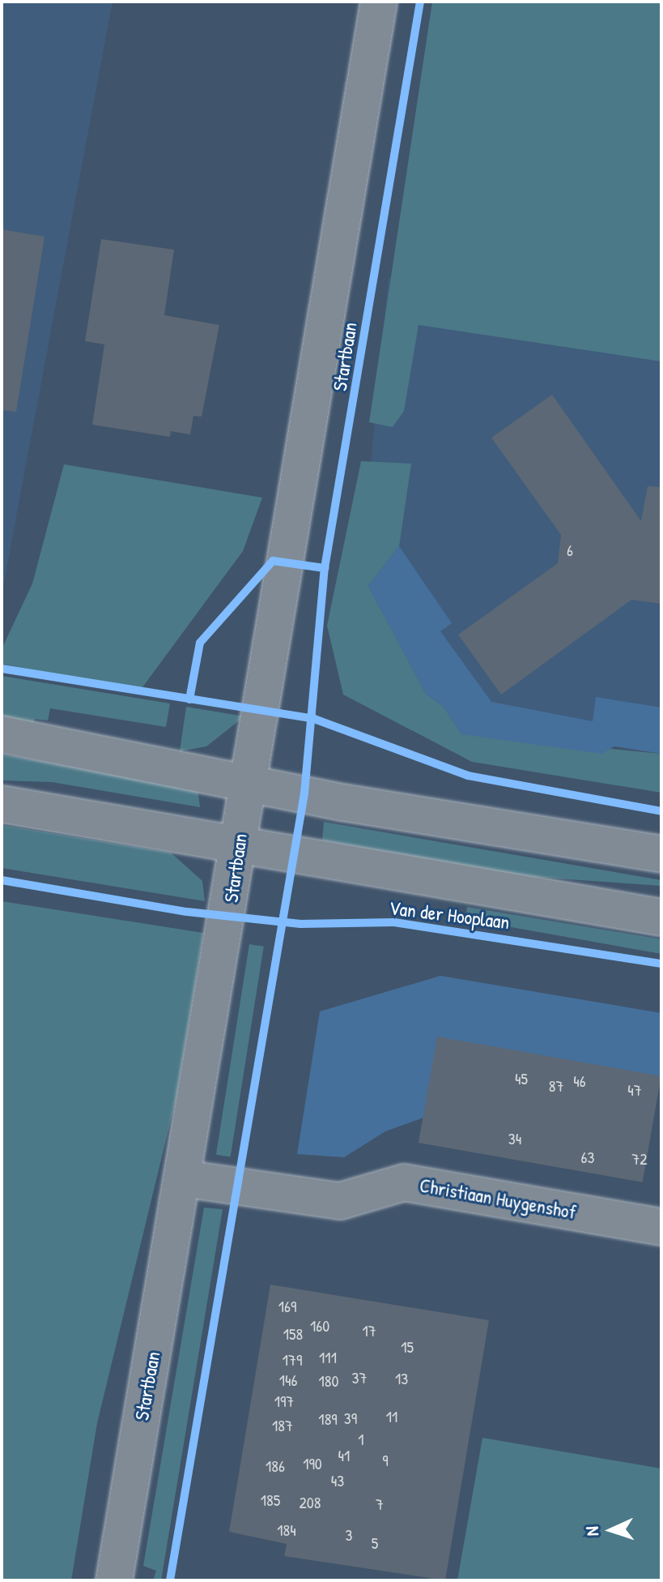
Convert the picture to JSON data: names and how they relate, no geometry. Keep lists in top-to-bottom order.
{
  "streets": {
    "street": ["Startbaan", "Van der Hooplaan", "Christiaan Huygenshof"]
  },
  "crossings": [
    ["Startbaan", "Van der Hooplaan"],
    ["Startbaan", "Christiaan Huygenshof"]
  ],
  "house_numbers": [
    "6",
    "45",
    "46",
    "87",
    "47",
    "34",
    "63",
    "72",
    "169",
    "160",
    "17",
    "158",
    "15",
    "111",
    "179",
    "37",
    "13",
    "146",
    "180",
    "197",
    "11",
    "39",
    "189",
    "187",
    "1",
    "41",
    "9",
    "190",
    "186",
    "43",
    "185",
    "208",
    "7",
    "184",
    "3",
    "5"
  ],
  "north": "left"
}
